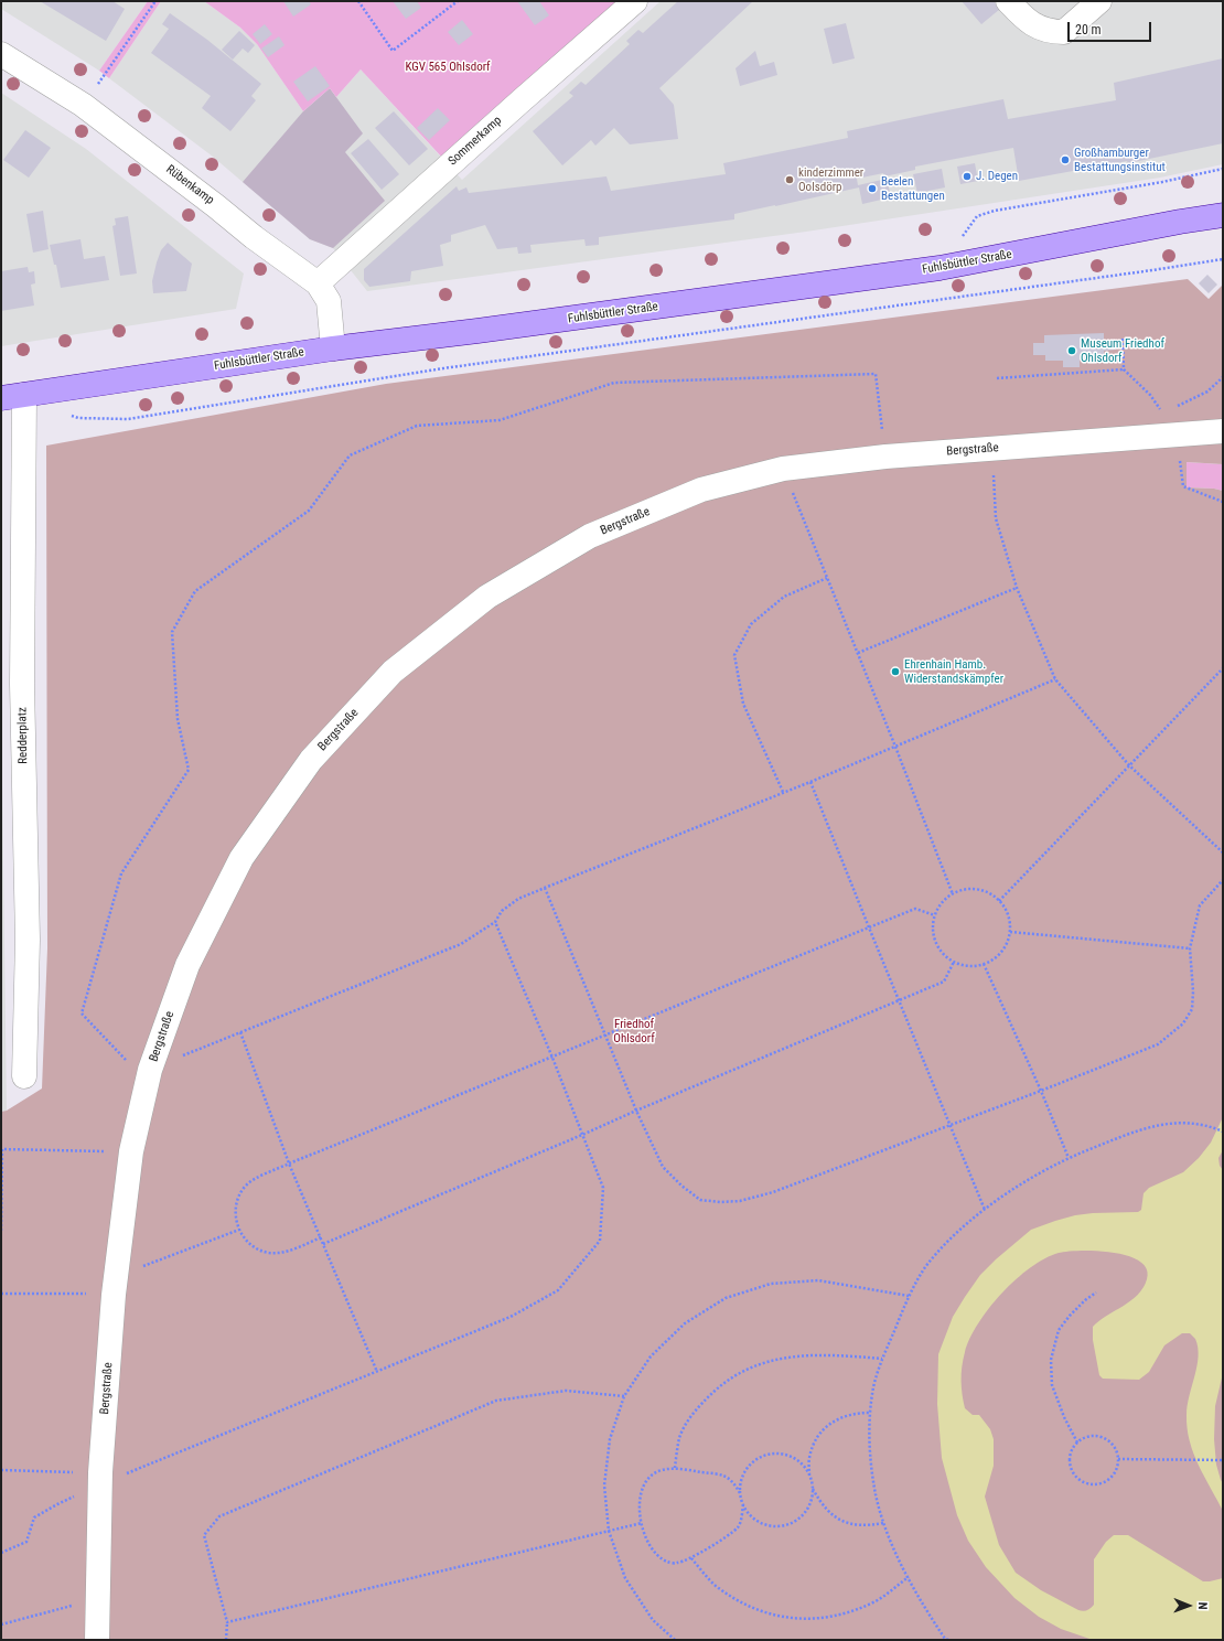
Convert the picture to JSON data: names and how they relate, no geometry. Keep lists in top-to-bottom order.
{
  "streets": {
    "main road": ["Fuhlsbüttler Straße"],
    "street": [
      "Sommerkamp",
      "Rübenkamp",
      "Bergstraße",
      "Redderplatz"
    ]
  },
  "crossings": [
    ["Sommerkamp", "Rübenkamp"],
    ["Rübenkamp", "Fuhlsbüttler Straße"],
    ["Fuhlsbüttler Straße", "Redderplatz"]
  ],
  "parks": ["KGV 565 Ohlsdorf", "Friedhof Ohlsdorf"],
  "places": [
    "Großhamburger Bestattungsinstitut",
    "J. Degen",
    "kinderzimmer Oolsdörp",
    "Beelen Bestattungen",
    "Museum Friedhof Ohlsdorf",
    "Ehrenhain Hamb. Widerstandskämpfer"
  ],
  "scale_bar": "20 m",
  "north": "right"
}
